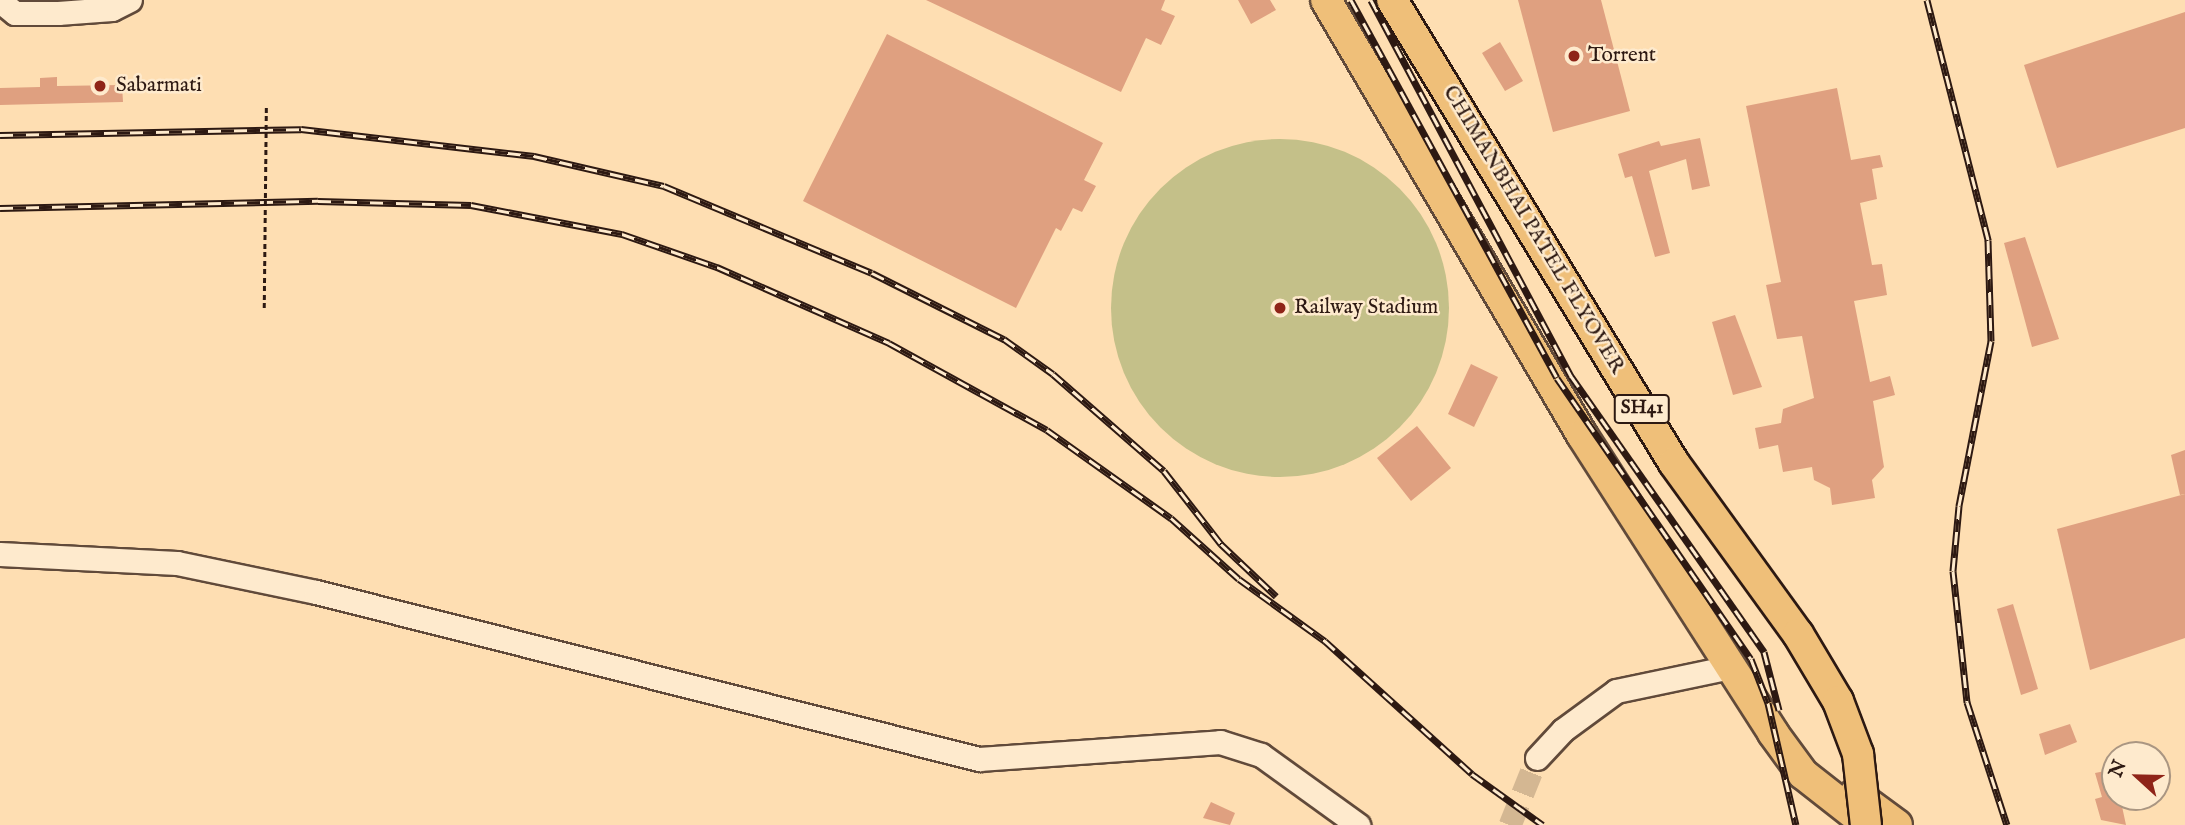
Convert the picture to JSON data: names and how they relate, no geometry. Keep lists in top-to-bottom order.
{
  "streets": {
    "main road": ["CHIMANBHAI PATEL FLYOVER", "SH41"]
  },
  "places": ["Torrent", "Sabarmati", "Railway Stadium"],
  "north": "left"
}
